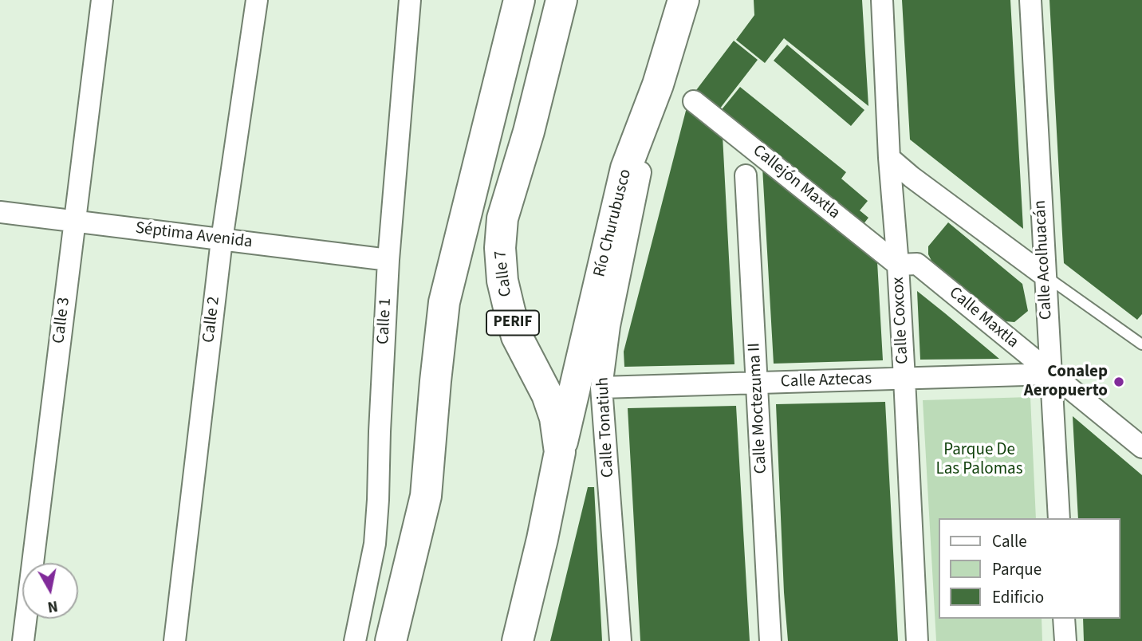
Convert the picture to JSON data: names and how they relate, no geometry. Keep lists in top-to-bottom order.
{
  "streets": {
    "main road": ["Río Churubusco", "Calle 7", "PERIF"],
    "street": [
      "Callejón Maxtla",
      "Séptima Avenida",
      "Calle Acolhuacán",
      "Calle Maxtla",
      "Calle 2",
      "Calle 3",
      "Calle Coxcox",
      "Calle 1",
      "Calle Aztecas",
      "Calle Moctezuma II",
      "Calle Tonatiuh"
    ]
  },
  "crossings": [
    ["Callejón Maxtla", "Calle Maxtla"],
    ["Callejón Maxtla", "Calle Coxcox"],
    ["Río Churubusco", "Calle 7"],
    ["Río Churubusco", "Calle Tonatiuh"],
    ["Séptima Avenida", "Calle 2"],
    ["Séptima Avenida", "Calle 3"],
    ["Séptima Avenida", "Calle 1"],
    ["Calle Acolhuacán", "Calle Maxtla"],
    ["Calle Acolhuacán", "Calle Aztecas"],
    ["Calle Maxtla", "Calle Coxcox"],
    ["Calle Maxtla", "Calle Aztecas"],
    ["Calle Coxcox", "Calle Aztecas"],
    ["Calle Aztecas", "Calle Moctezuma II"],
    ["Calle Aztecas", "Calle Tonatiuh"]
  ],
  "parks": ["Parque De Las Palomas"],
  "places": ["Conalep Aeropuerto"],
  "legend": ["Calle", "Parque", "Edificio"],
  "north": "bottom"
}
